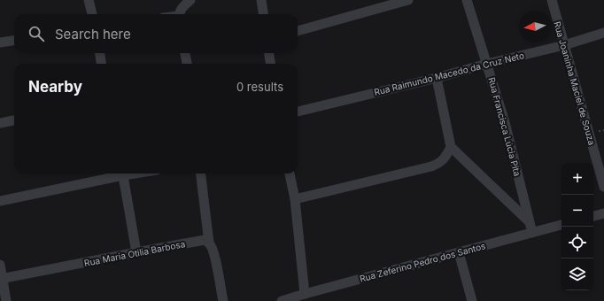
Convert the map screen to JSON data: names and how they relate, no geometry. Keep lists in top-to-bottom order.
{
  "streets": {
    "street": [
      "Rua Raimundo Macedo da Cruz Neto",
      "Rua Joaninha Maciel de Souza",
      "Rua Francisca Lúcia Pita",
      "Rua Maria Otilia Barbosa",
      "Rua Zeferino Pedro dos Santos"
    ]
  },
  "crossings": [
    ["Rua Raimundo Macedo da Cruz Neto", "Rua Joaninha Maciel de Souza"],
    ["Rua Raimundo Macedo da Cruz Neto", "Rua Francisca Lúcia Pita"],
    ["Rua Francisca Lúcia Pita", "Rua Zeferino Pedro dos Santos"]
  ],
  "north": "left",
  "page": {
    "search": "Search here",
    "heading": ["Nearby", "0 results"],
    "map_buttons": ["+", "−"]
  }
}
